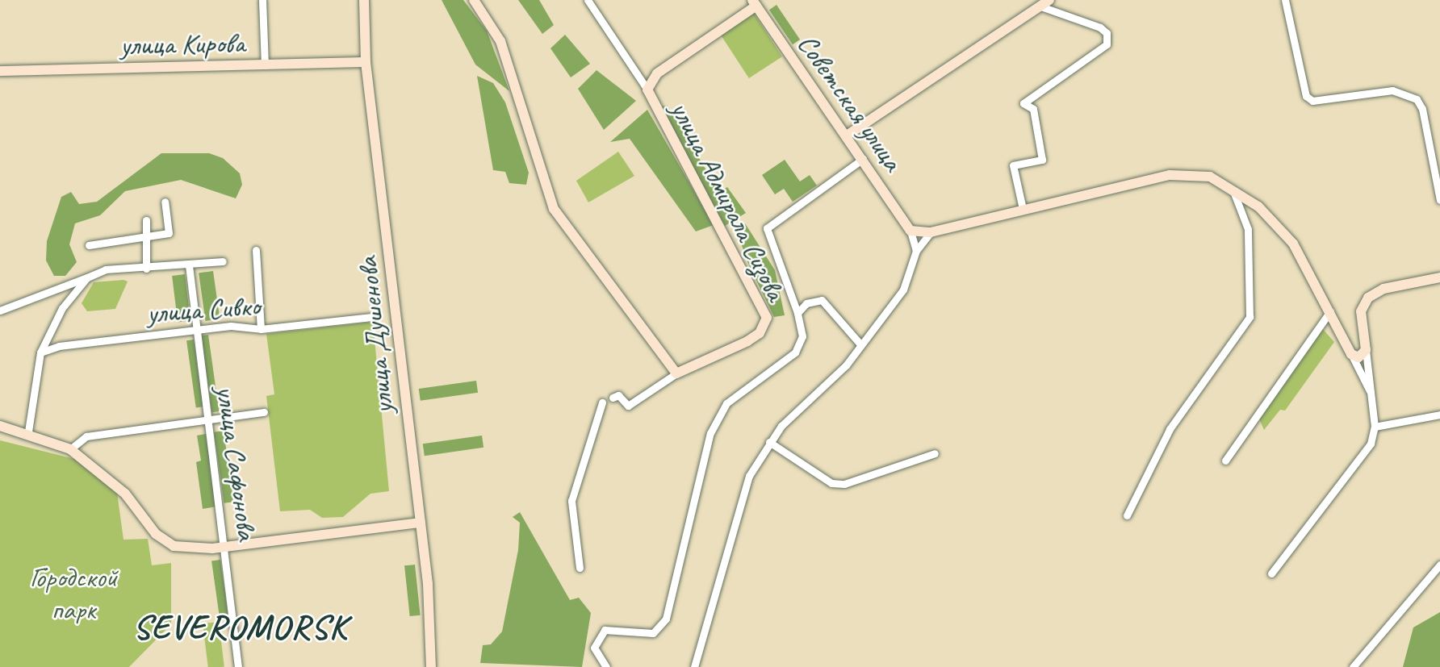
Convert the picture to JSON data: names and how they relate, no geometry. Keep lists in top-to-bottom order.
{
  "streets": {
    "street": [
      "улица Кирова",
      "Советская улица",
      "улица Адмирала Сизова",
      "улица Сивко",
      "улица Душенова",
      "улица Сафонова"
    ]
  },
  "crossings": [
    ["улица Кирова", "улица Душенова"],
    ["Советская улица", "улица Адмирала Сизова"],
    ["улица Сивко", "улица Сафонова"]
  ],
  "districts": ["SEVEROMORSK"],
  "parks": ["Городской парк"]
}
